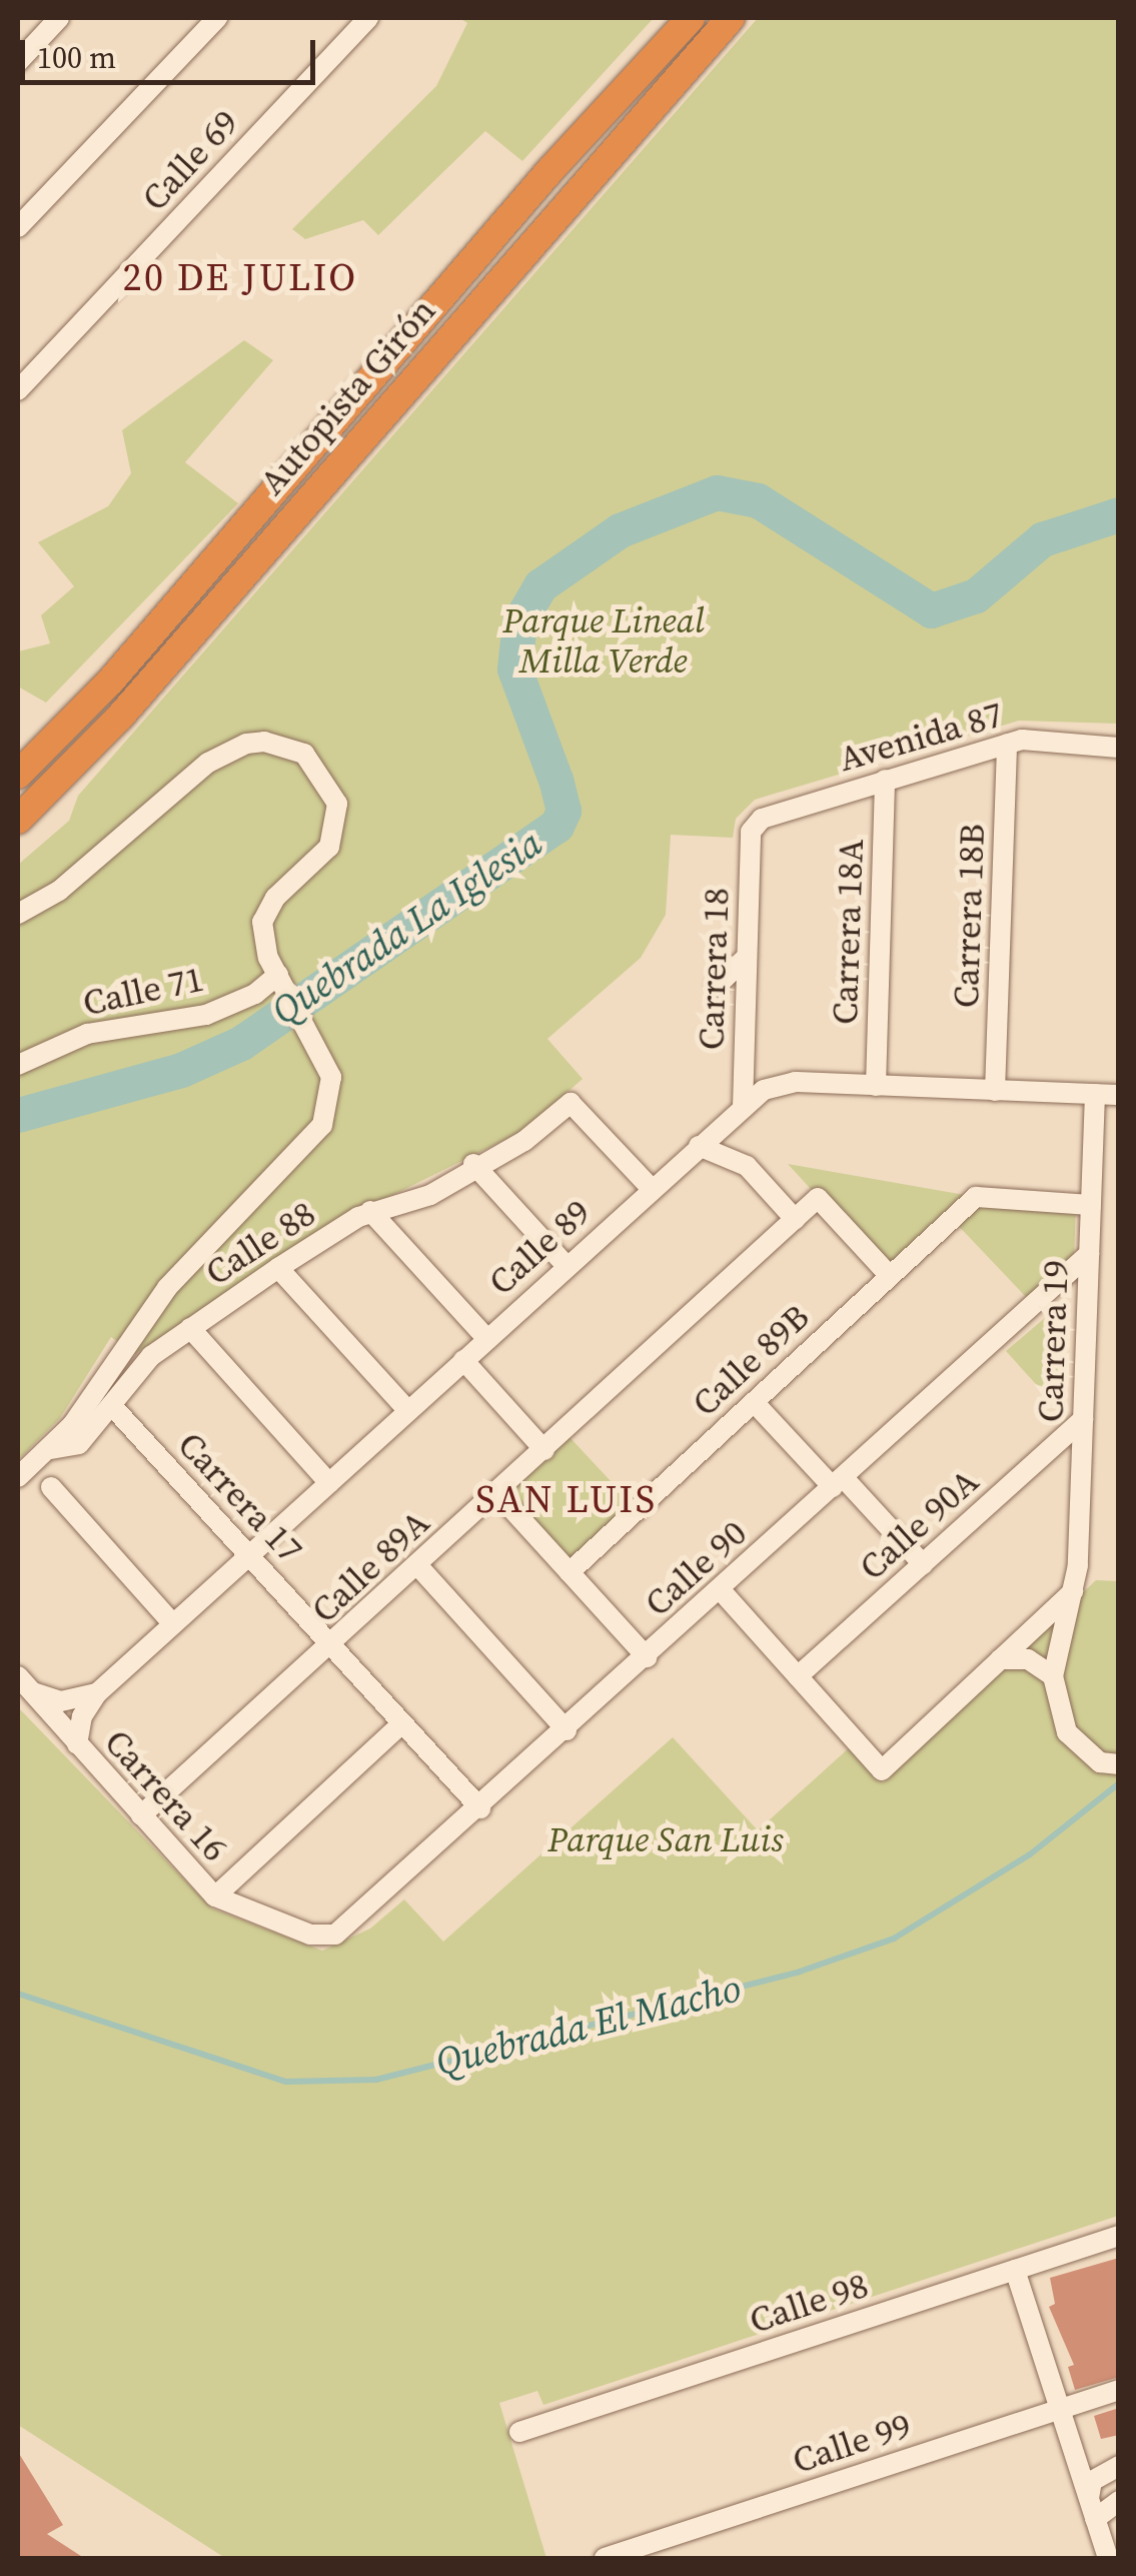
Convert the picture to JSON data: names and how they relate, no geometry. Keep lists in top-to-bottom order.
{
  "streets": {
    "highway": ["Autopista Girón"],
    "street": [
      "Calle 69",
      "Avenida 87",
      "Carrera 18B",
      "Carrera 18A",
      "Carrera 18",
      "Calle 71",
      "Calle 88",
      "Calle 89",
      "Carrera 19",
      "Calle 89B",
      "Carrera 17",
      "Calle 90A",
      "Calle 89A",
      "Calle 90",
      "Carrera 16",
      "Calle 98",
      "Calle 99"
    ]
  },
  "crossings": [
    ["Avenida 87", "Carrera 18B"],
    ["Avenida 87", "Carrera 18A"],
    ["Avenida 87", "Carrera 18"],
    ["Carrera 18B", "Calle 89"],
    ["Carrera 18A", "Calle 89"],
    ["Carrera 18", "Calle 89"],
    ["Calle 88", "Calle 89"],
    ["Calle 88", "Carrera 17"],
    ["Calle 89", "Carrera 19"],
    ["Calle 89", "Carrera 17"],
    ["Calle 89", "Carrera 16"],
    ["Carrera 19", "Calle 89B"],
    ["Carrera 19", "Calle 90A"],
    ["Carrera 19", "Calle 90"],
    ["Calle 89B", "Calle 89A"],
    ["Carrera 17", "Calle 89A"],
    ["Carrera 17", "Calle 90"],
    ["Calle 89A", "Carrera 16"],
    ["Calle 90", "Carrera 16"]
  ],
  "districts": ["20 DE JULIO", "SAN LUIS"],
  "water": ["Quebrada La Iglesia", "Quebrada El Macho"],
  "parks": ["Parque Lineal Milla Verde", "Parque San Luis"],
  "scale_bar": "100 m"
}
